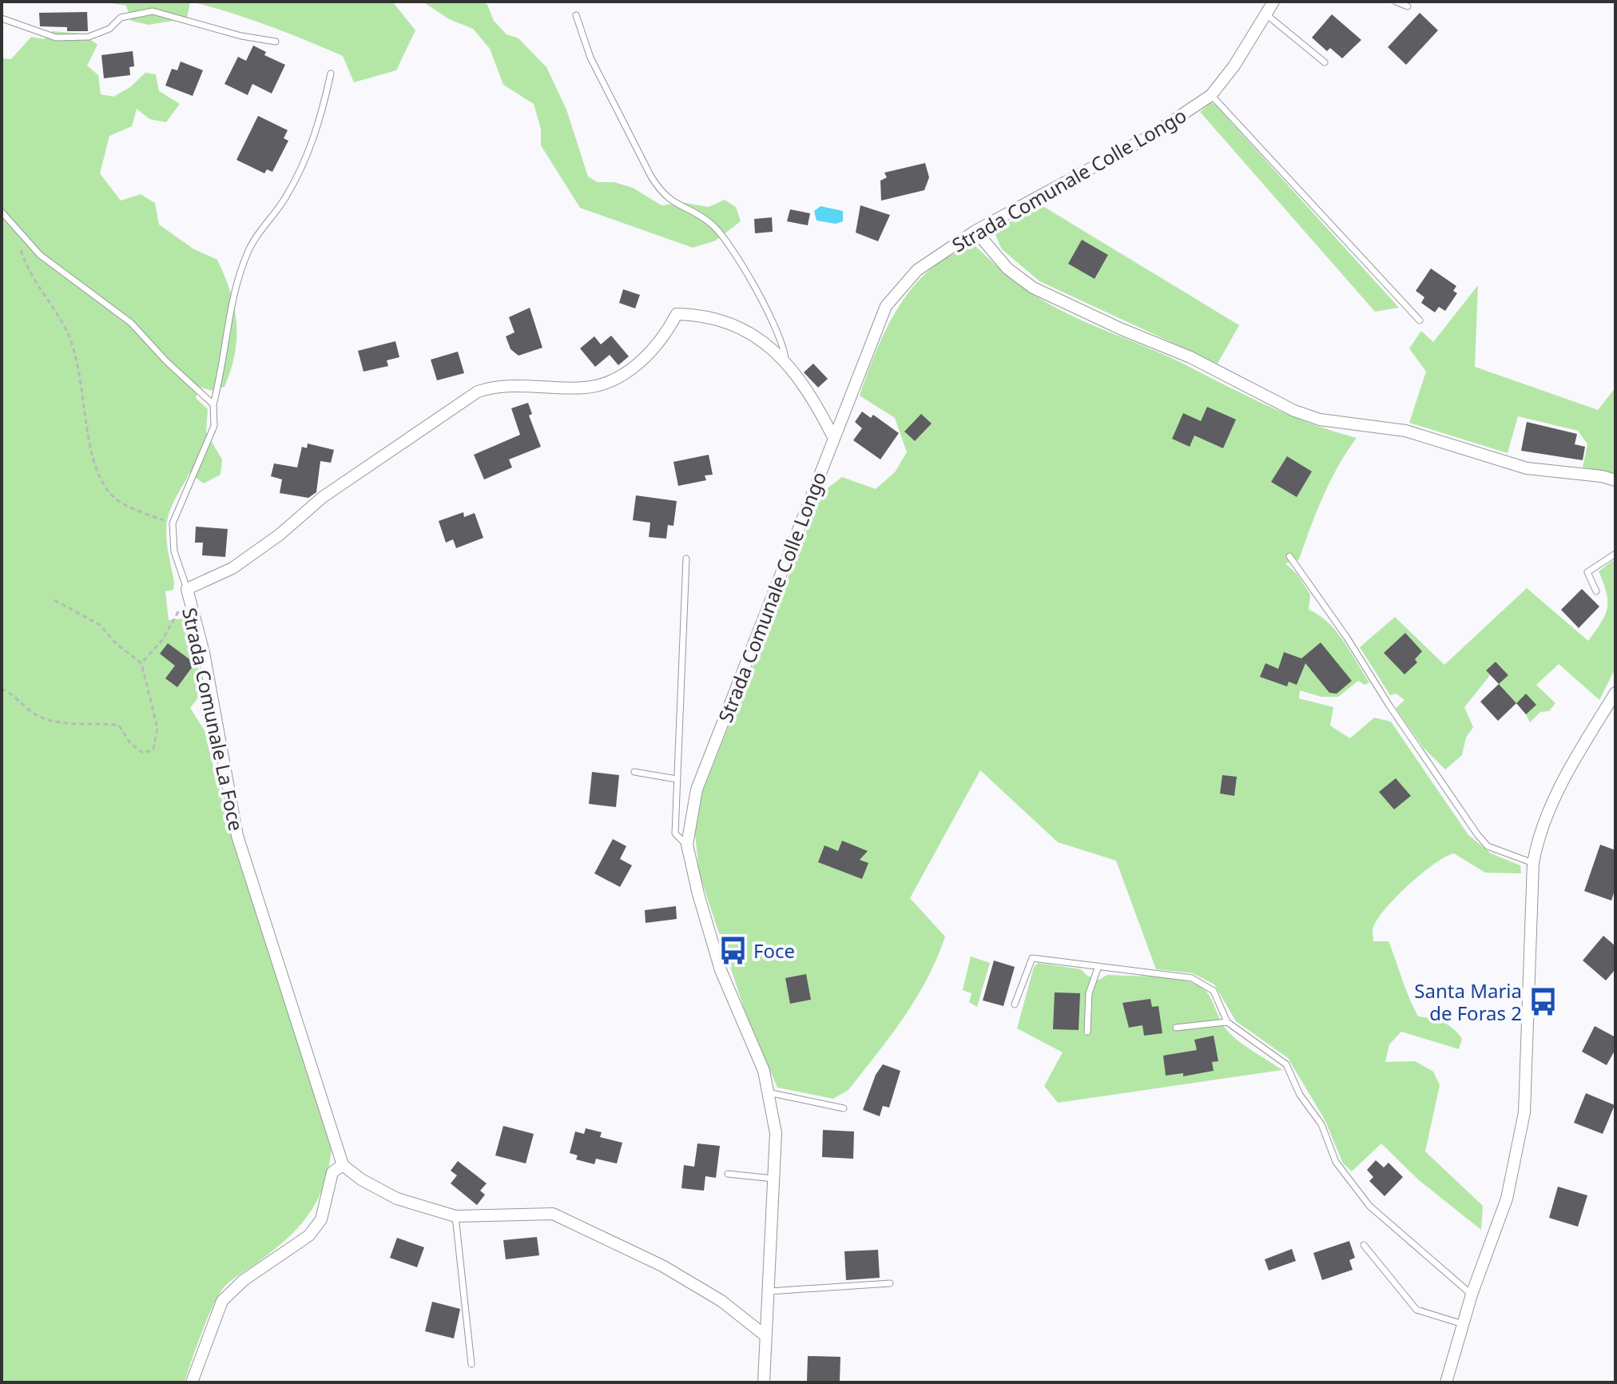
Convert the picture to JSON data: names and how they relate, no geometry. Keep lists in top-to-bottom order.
{
  "streets": {
    "street": ["Strada Comunale Colle Longo", "Strada Comunale La Foce"]
  },
  "crossings": [
    ["Strada Comunale Colle Longo", "Strada Comunale La Foce"]
  ],
  "places": {
    "bus stop": ["Foce", "Santa Maria de Foras 2"]
  }
}
